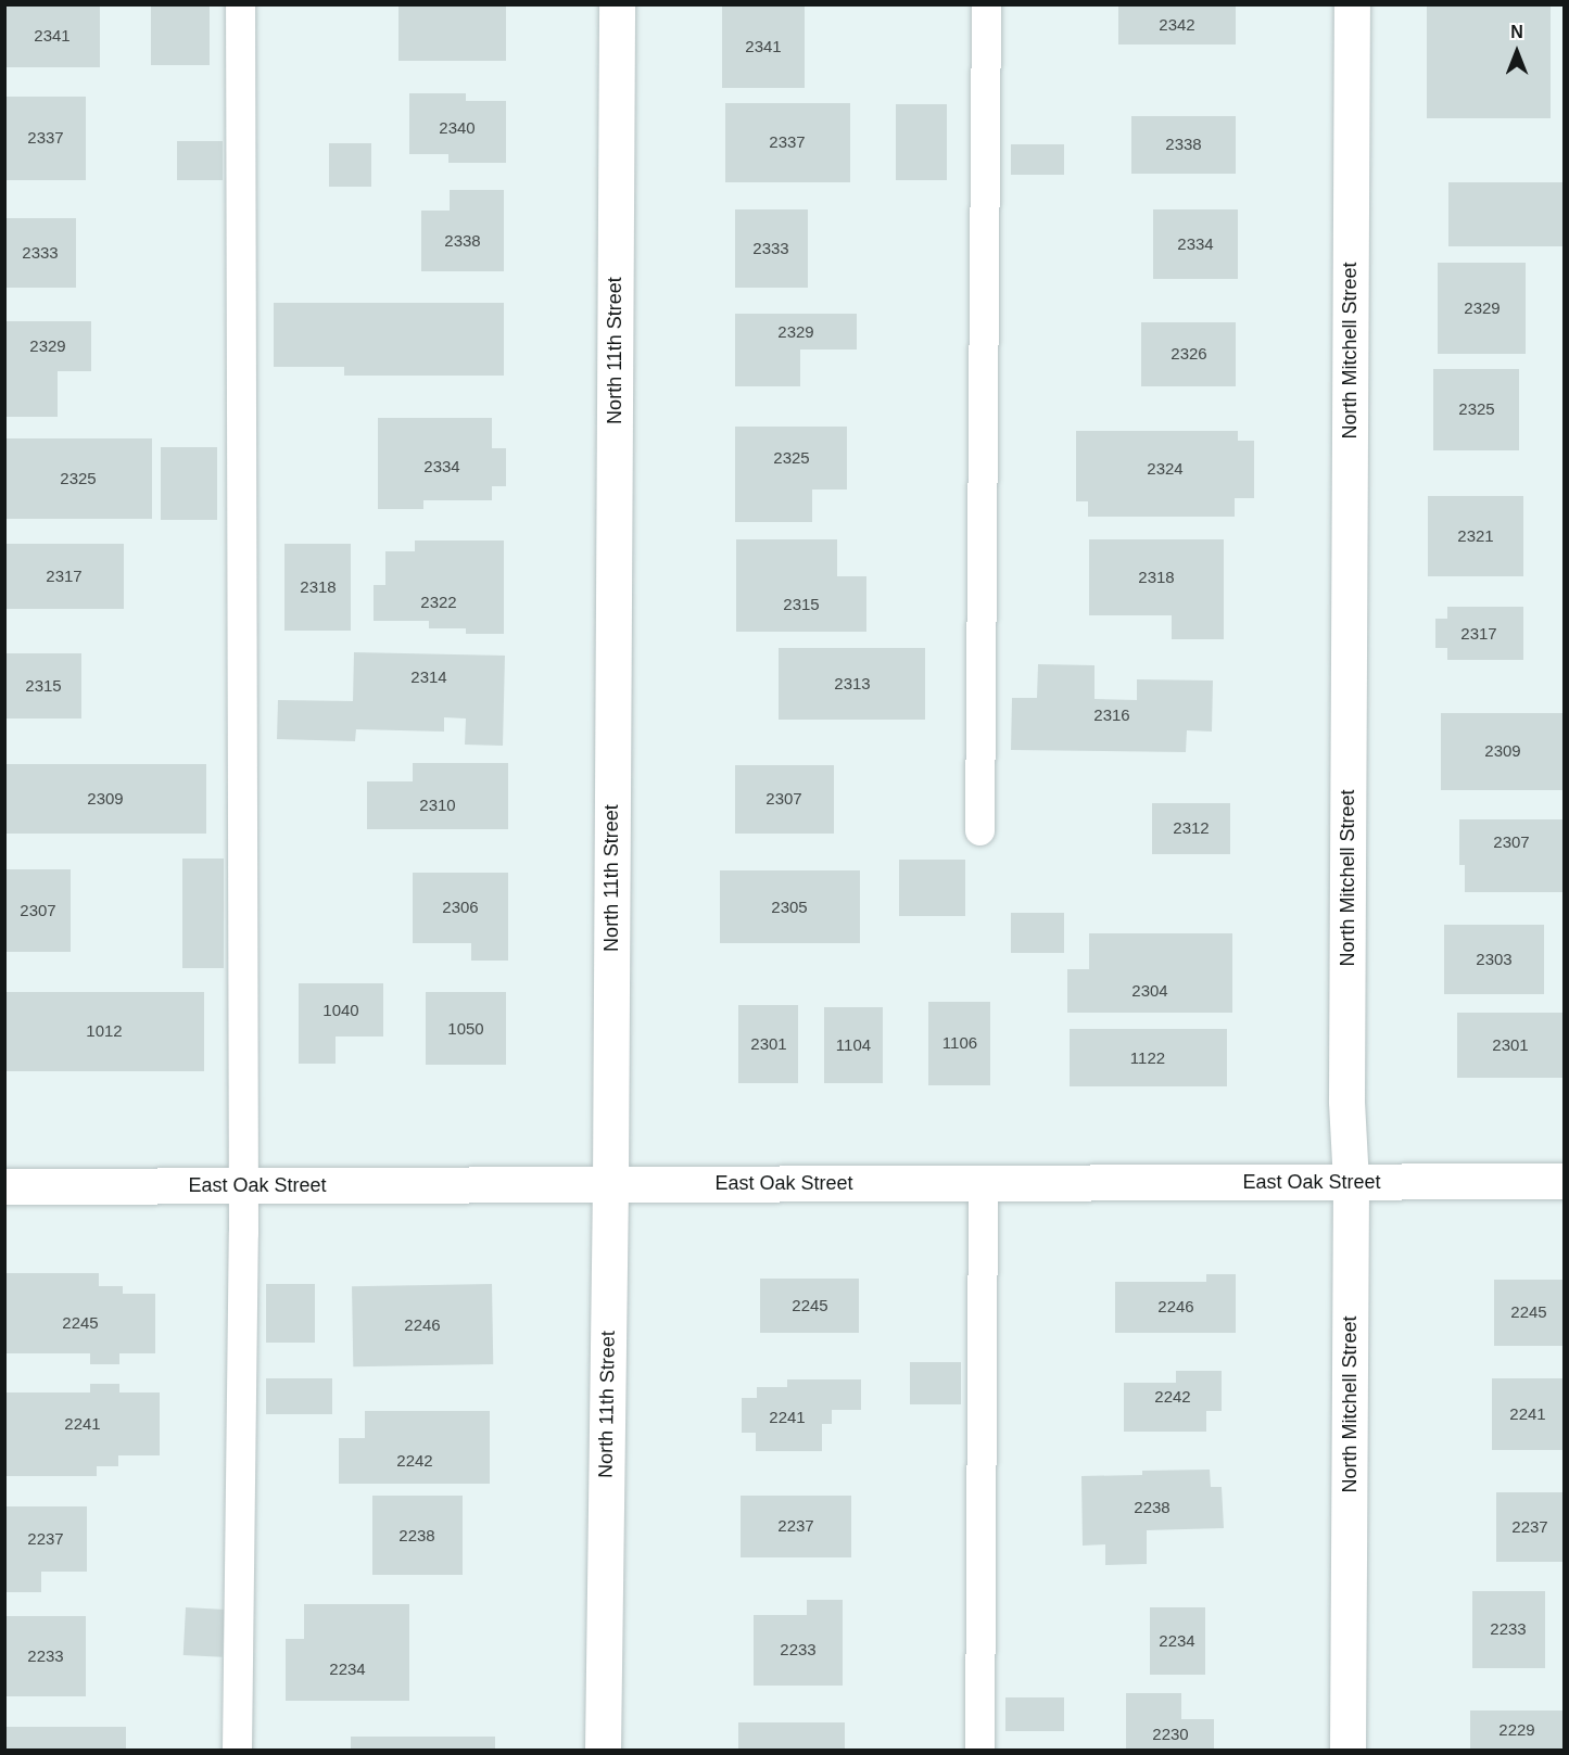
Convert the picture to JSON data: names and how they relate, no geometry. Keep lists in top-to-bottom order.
{
  "streets": {
    "street": ["North 11th Street", "North Mitchell Street", "East Oak Street"]
  },
  "crossings": [
    ["North 11th Street", "East Oak Street"],
    ["North Mitchell Street", "East Oak Street"]
  ],
  "house_numbers": [
    "2342",
    "2341",
    "2341",
    "2340",
    "2337",
    "2337",
    "2338",
    "2338",
    "2334",
    "2333",
    "2333",
    "2329",
    "2329",
    "2329",
    "2326",
    "2325",
    "2325",
    "2334",
    "2324",
    "2325",
    "2321",
    "2317",
    "2318",
    "2318",
    "2322",
    "2315",
    "2317",
    "2314",
    "2313",
    "2315",
    "2316",
    "2309",
    "2309",
    "2307",
    "2310",
    "2312",
    "2307",
    "2306",
    "2305",
    "2307",
    "2303",
    "2304",
    "1040",
    "1050",
    "1012",
    "1106",
    "2301",
    "1104",
    "2301",
    "1122",
    "2245",
    "2246",
    "2245",
    "2245",
    "2246",
    "2242",
    "2241",
    "2241",
    "2241",
    "2242",
    "2238",
    "2237",
    "2237",
    "2238",
    "2237",
    "2233",
    "2234",
    "2233",
    "2233",
    "2234",
    "2229",
    "2230"
  ],
  "north": "top"
}
